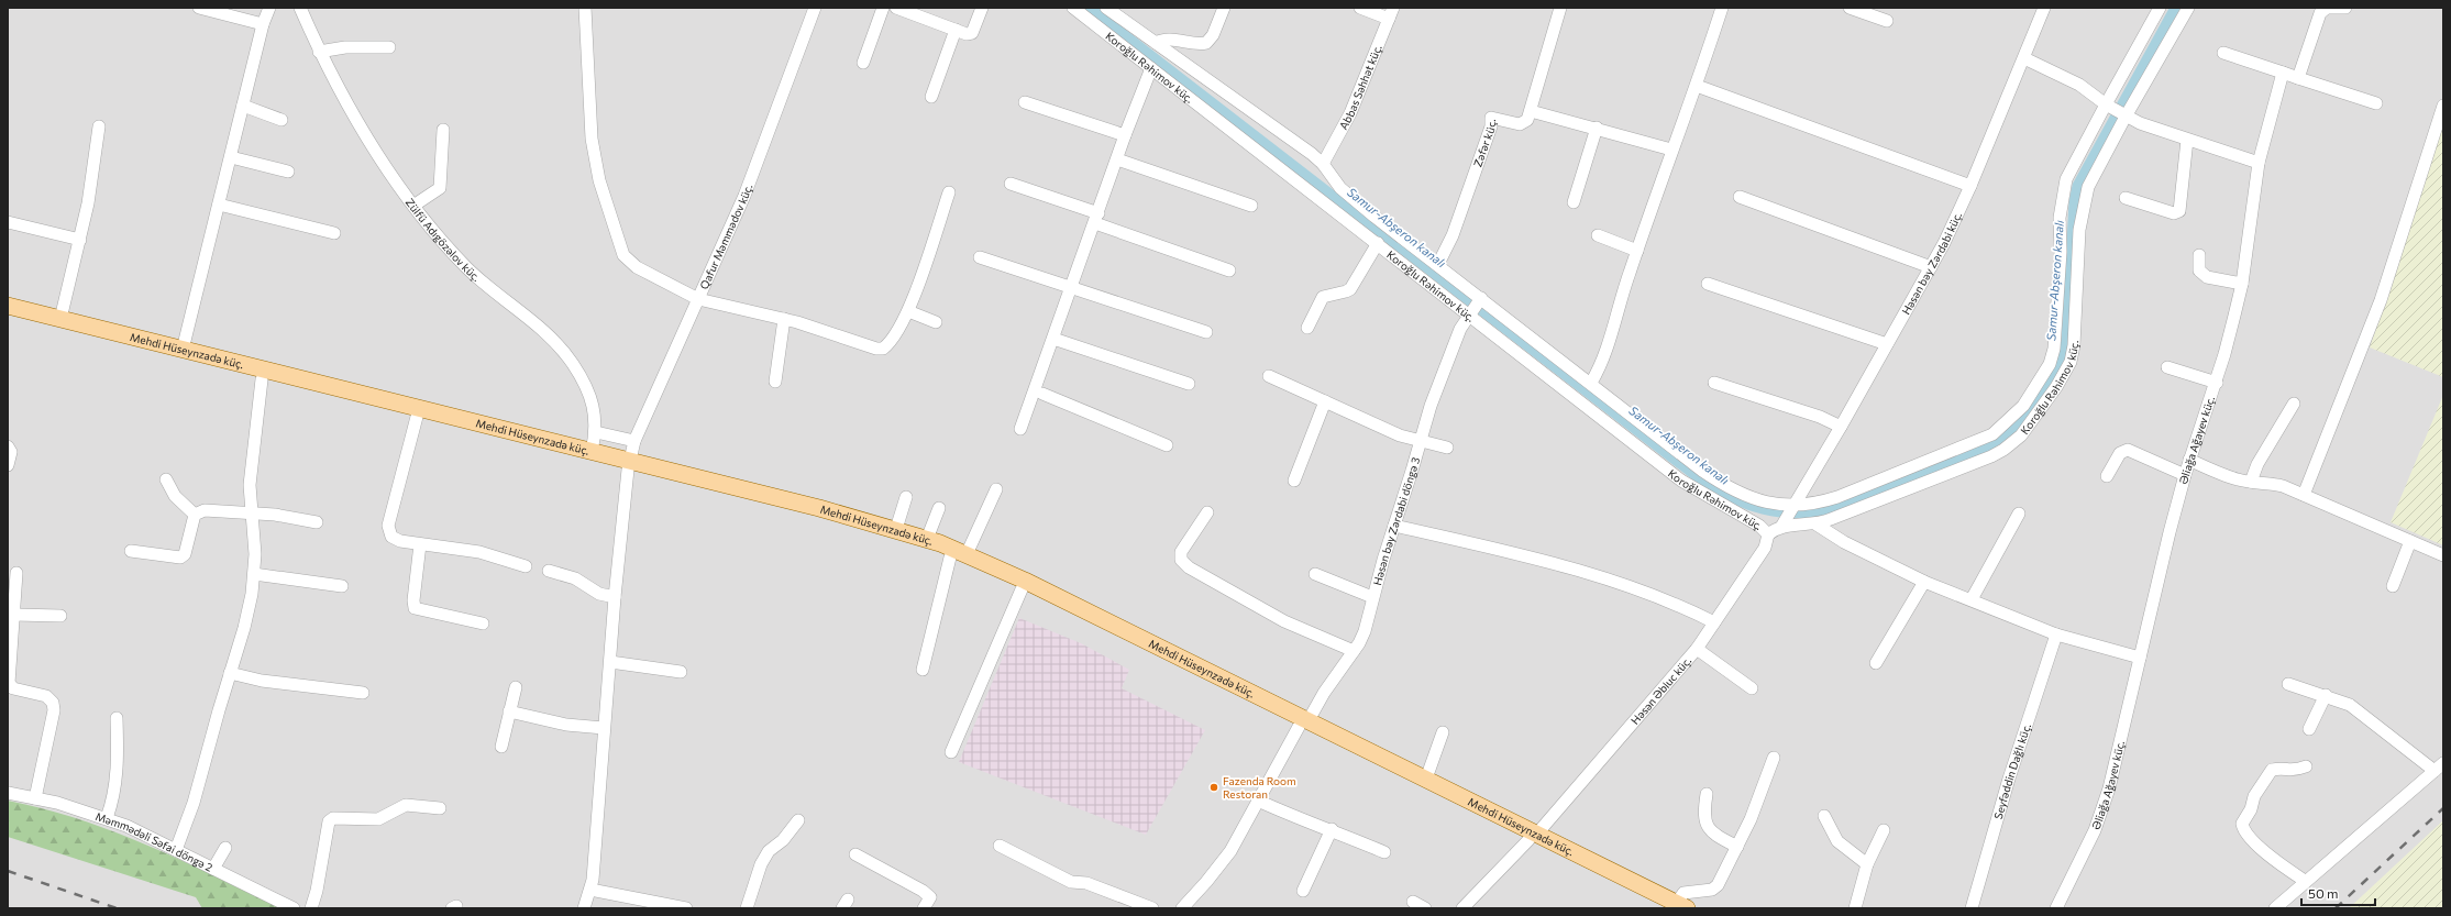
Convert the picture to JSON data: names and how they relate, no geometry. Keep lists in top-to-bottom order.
{
  "streets": {
    "main road": ["Mehdi Hüseynzadə küç."],
    "street": [
      "Koroğlu Rəhimov küç.",
      "Abbas Səhhət küç.",
      "Zəfər küç.",
      "Qafur Məmmədov küç.",
      "Zülfü Adıgözəlov küç.",
      "Həsən bəy Zərdabi küç.",
      "Əliağa Ağayev küç.",
      "Həsən bəy Zərdabi döngə 3",
      "Həsən Əbluc küç.",
      "Seyfəddin Dağlı küç.",
      "Məmmədəli Səfai döngə 2"
    ]
  },
  "crossings": [
    ["Koroğlu Rəhimov küç.", "Abbas Səhhət küç."],
    ["Koroğlu Rəhimov küç.", "Zəfər küç."],
    ["Koroğlu Rəhimov küç.", "Həsən bəy Zərdabi küç."],
    ["Koroğlu Rəhimov küç.", "Həsən bəy Zərdabi döngə 3"],
    ["Koroğlu Rəhimov küç.", "Həsən Əbluc küç."],
    ["Qafur Məmmədov küç.", "Mehdi Hüseynzadə küç."],
    ["Zülfü Adıgözəlov küç.", "Mehdi Hüseynzadə küç."],
    ["Mehdi Hüseynzadə küç.", "Həsən bəy Zərdabi döngə 3"],
    ["Mehdi Hüseynzadə küç.", "Həsən Əbluc küç."]
  ],
  "water": ["Samur-Abşeron kanalı"],
  "places": ["Fazenda Room Restoran"],
  "scale_bar": "50 m"
}
